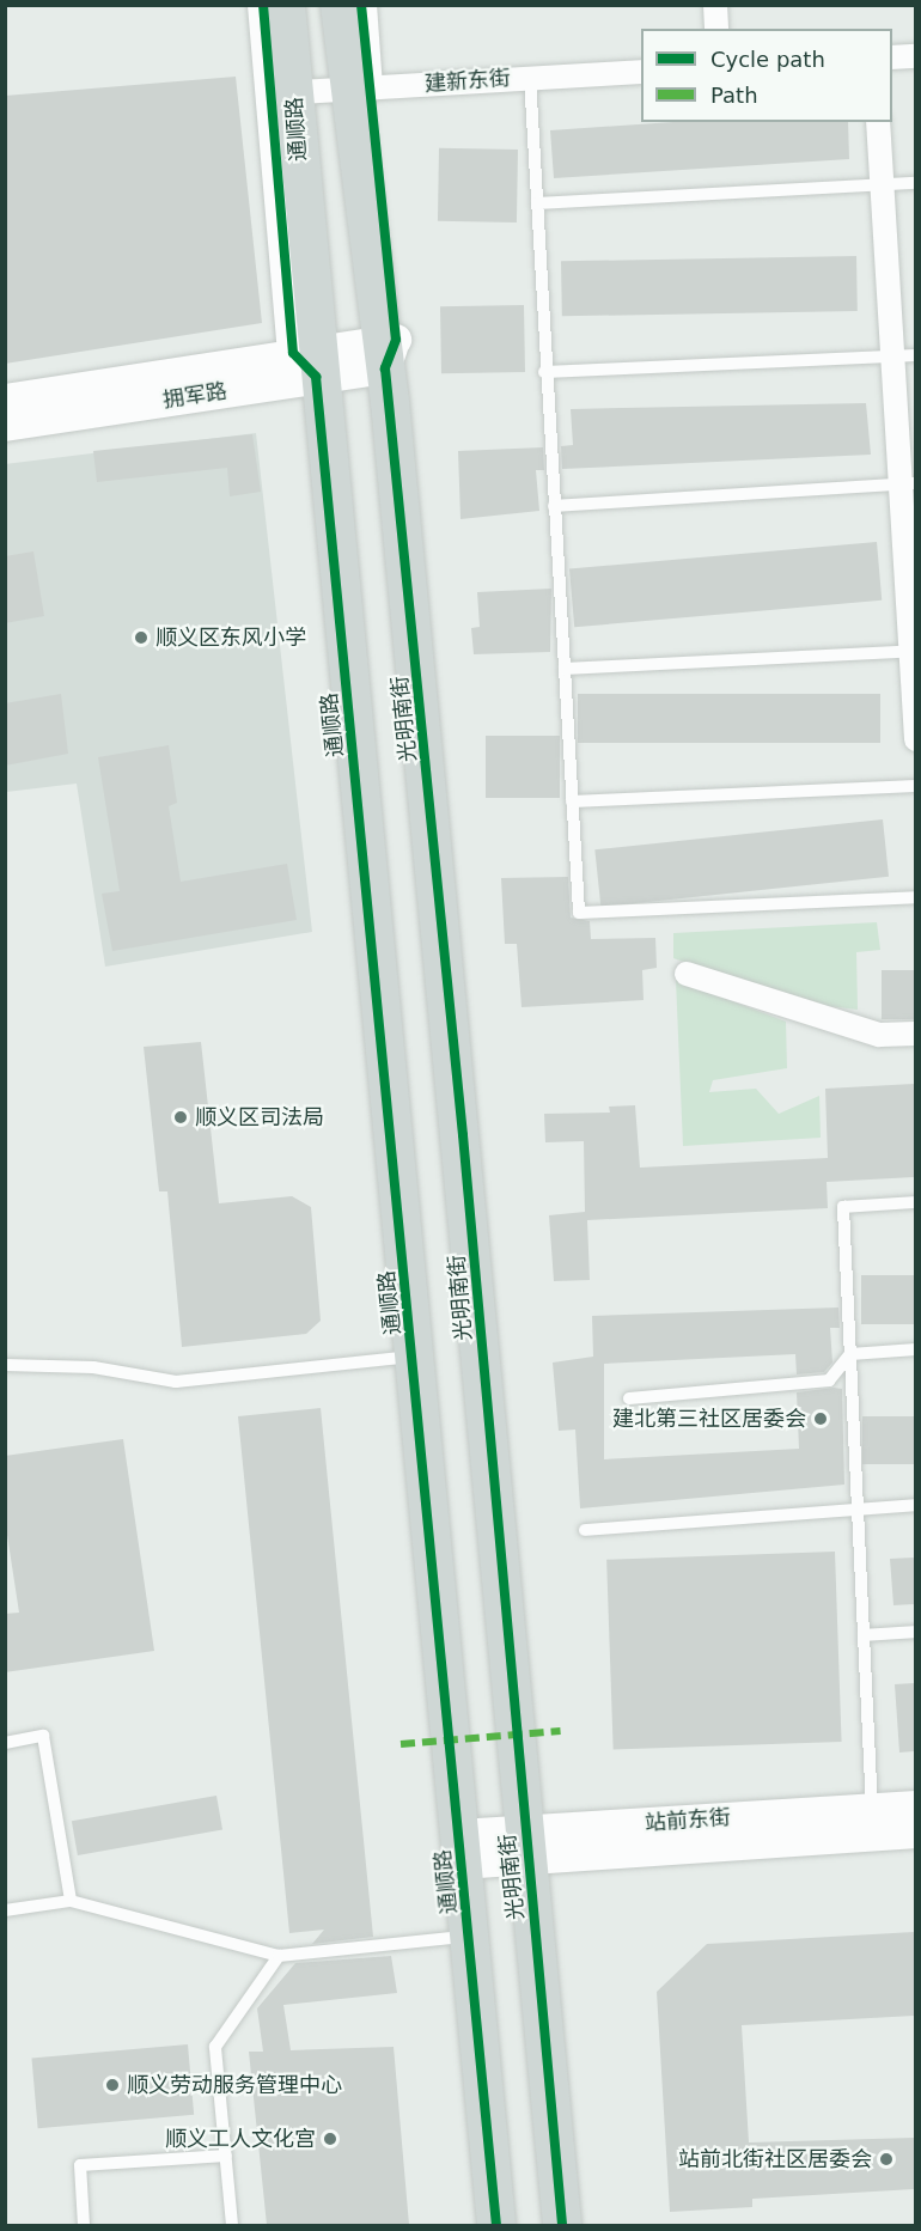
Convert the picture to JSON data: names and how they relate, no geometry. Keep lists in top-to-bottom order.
{
  "streets": {
    "main road": ["通顺路", "光明南街"],
    "street": ["建新东街", "拥军路", "站前东街"]
  },
  "crossings": [
    ["建新东街", "通顺路"],
    ["通顺路", "拥军路"],
    ["通顺路", "站前东街"],
    ["拥军路", "光明南街"],
    ["光明南街", "站前东街"]
  ],
  "places": [
    "顺义区东风小学",
    "顺义区司法局",
    "建北第三社区居委会",
    "顺义劳动服务管理中心",
    "顺义工人文化宫",
    "站前北街社区居委会"
  ],
  "legend": ["Cycle path", "Path"]
}
